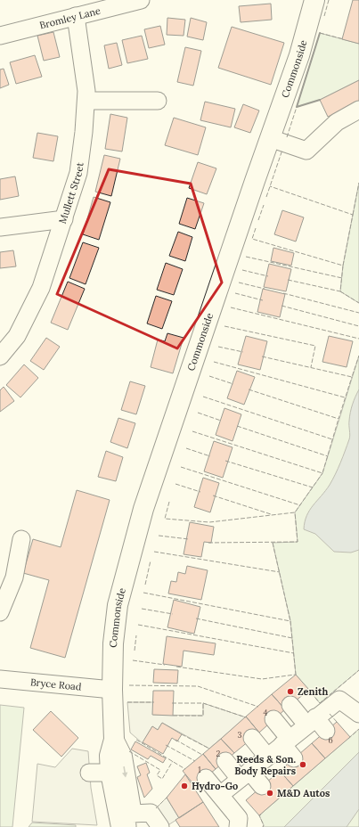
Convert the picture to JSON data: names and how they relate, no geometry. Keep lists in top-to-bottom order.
{
  "streets": {
    "main road": ["Commonside"],
    "street": ["Bromley Lane", "Mullett Street", "Bryce Road"]
  },
  "crossings": [
    ["Bromley Lane", "Mullett Street"],
    ["Commonside", "Bryce Road"]
  ],
  "places": [
    "Zenith",
    "Reeds & Son. Body Repairs",
    "Hydro-Go",
    "M&D Autos"
  ],
  "house_numbers": [
    "4",
    "3",
    "6",
    "2",
    "1"
  ]
}
